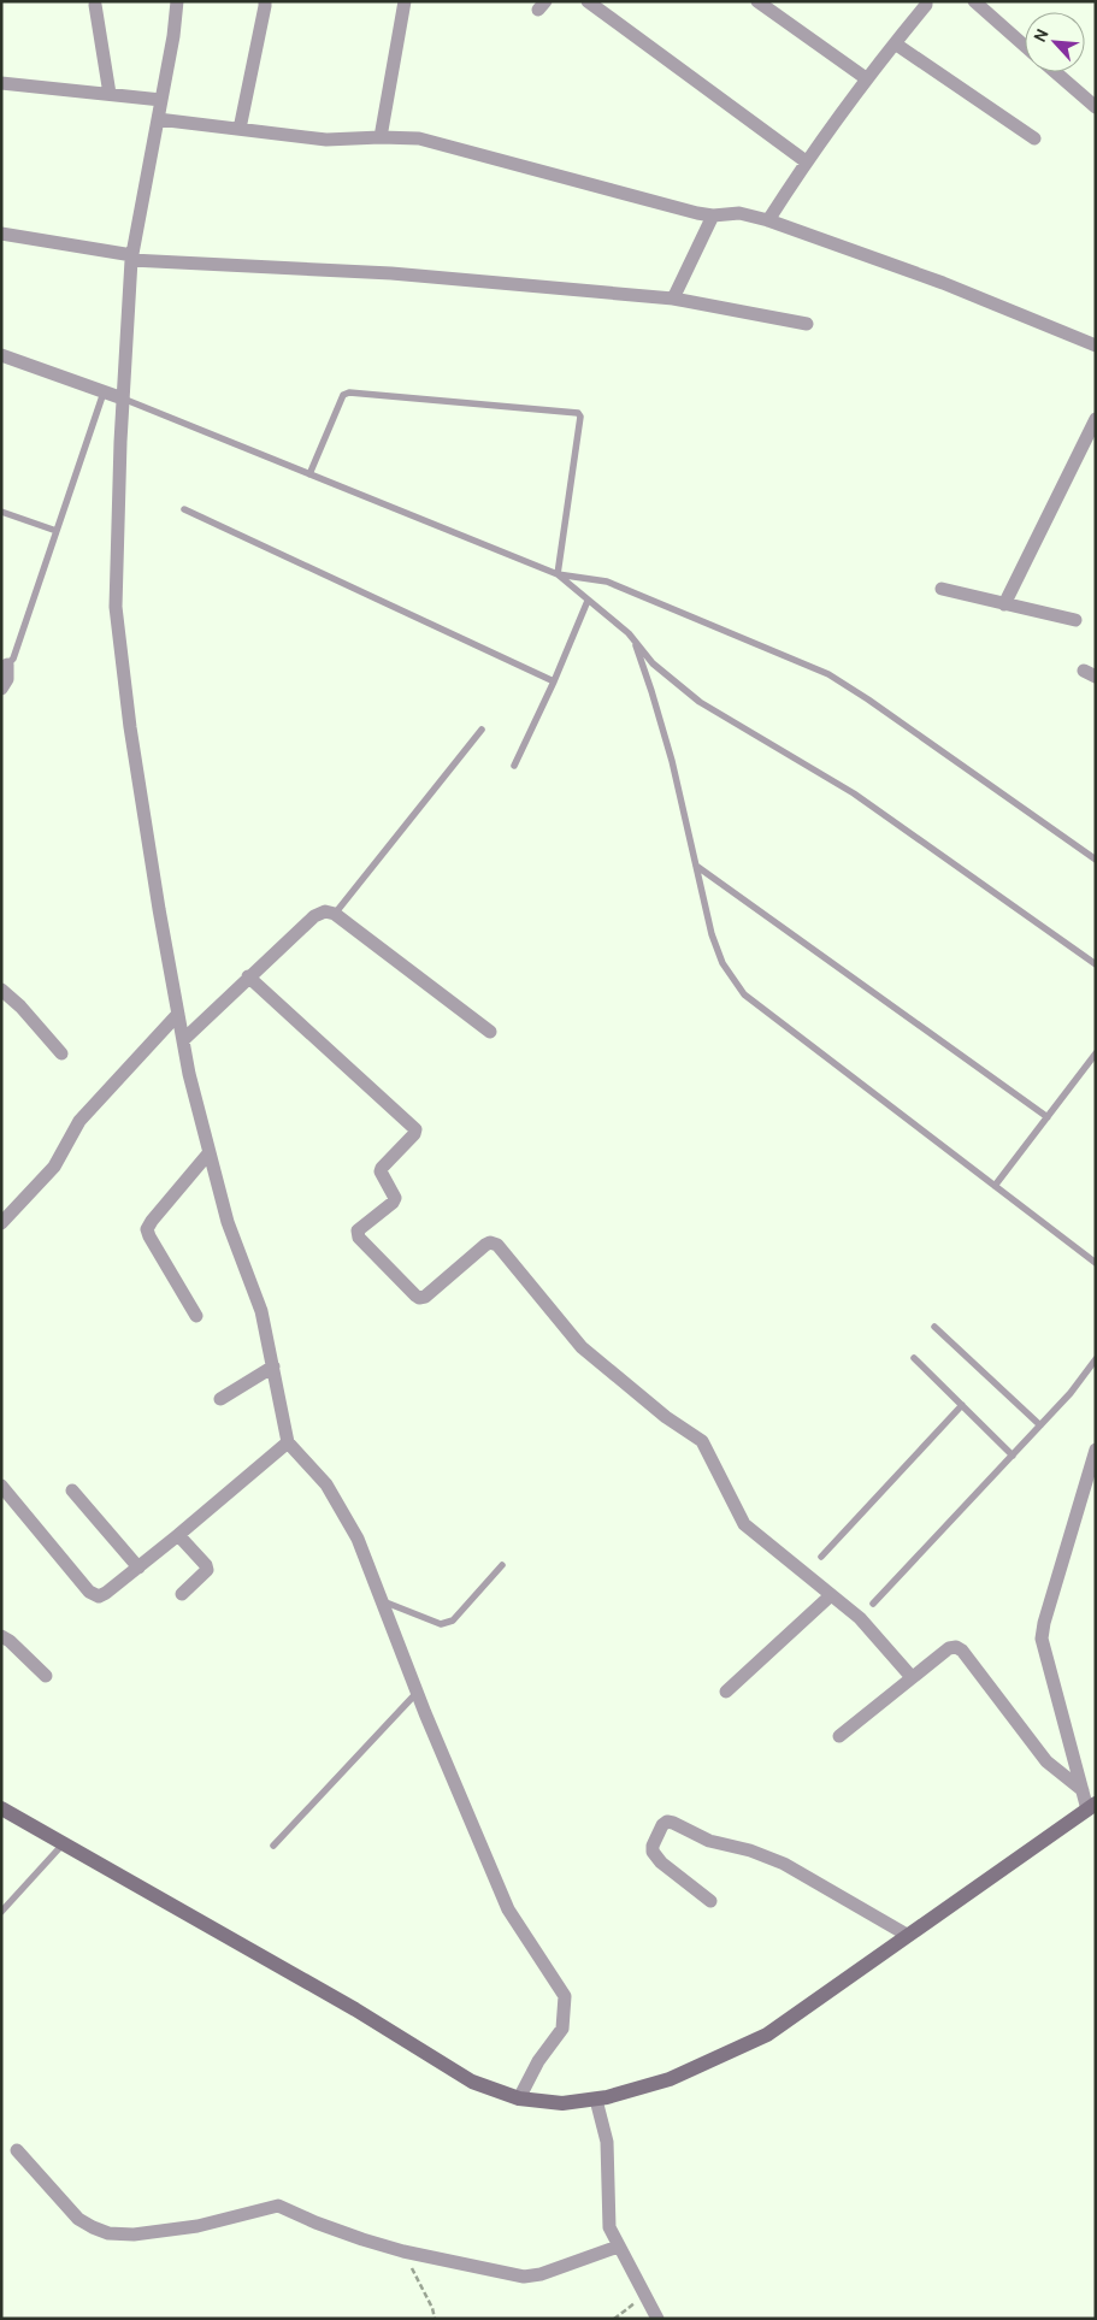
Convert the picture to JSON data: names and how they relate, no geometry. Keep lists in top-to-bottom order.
{
  "north": "top left"
}
